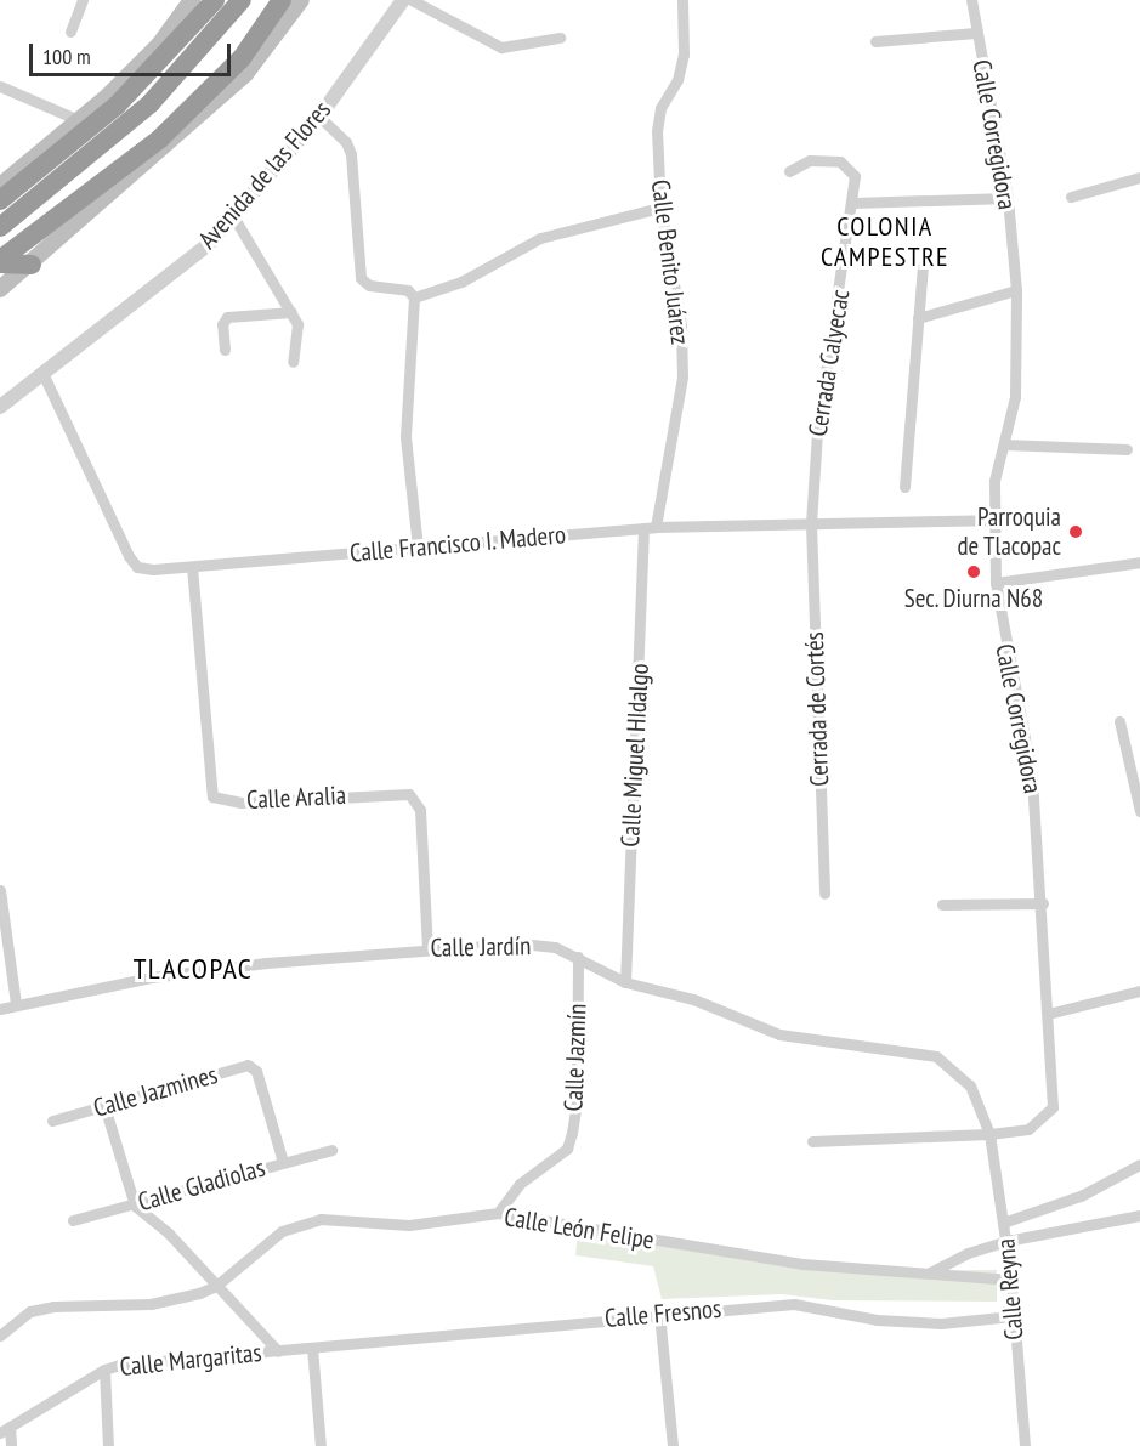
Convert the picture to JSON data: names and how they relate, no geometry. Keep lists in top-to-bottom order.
{
  "streets": {
    "street": [
      "Calle Corregidora",
      "Avenida de las Flores",
      "Calle Benito Juárez",
      "Cerrada Calyecac",
      "Calle Francisco I. Madero",
      "Cerrada de Cortés",
      "Calle Miguel HIdalgo",
      "Calle Aralia",
      "Calle Jardín",
      "Calle Jazmín",
      "Calle Jazmines",
      "Calle Gladiolas",
      "Calle León Felipe",
      "Calle Reyna",
      "Calle Fresnos",
      "Calle Margaritas"
    ]
  },
  "crossings": [
    ["Calle Corregidora", "Calle Francisco I. Madero"],
    ["Calle Corregidora", "Calle Jardín"],
    ["Calle Corregidora", "Calle Reyna"],
    ["Avenida de las Flores", "Calle Francisco I. Madero"],
    ["Calle Benito Juárez", "Calle Francisco I. Madero"],
    ["Calle Benito Juárez", "Calle Miguel HIdalgo"],
    ["Cerrada Calyecac", "Calle Francisco I. Madero"],
    ["Cerrada Calyecac", "Cerrada de Cortés"],
    ["Calle Francisco I. Madero", "Cerrada de Cortés"],
    ["Calle Francisco I. Madero", "Calle Miguel HIdalgo"],
    ["Calle Francisco I. Madero", "Calle Aralia"],
    ["Calle Miguel HIdalgo", "Calle Jardín"],
    ["Calle Aralia", "Calle Jardín"],
    ["Calle Jardín", "Calle Jazmín"],
    ["Calle Jardín", "Calle Reyna"],
    ["Calle Jazmín", "Calle León Felipe"],
    ["Calle Jazmines", "Calle Gladiolas"],
    ["Calle León Felipe", "Calle Reyna"],
    ["Calle Reyna", "Calle Fresnos"],
    ["Calle Fresnos", "Calle Margaritas"]
  ],
  "districts": ["COLONIA CAMPESTRE", "TLACOPAC"],
  "places": ["Parroquia de Tlacopac", "Sec. Diurna N68"],
  "scale_bar": "100 m"
}
